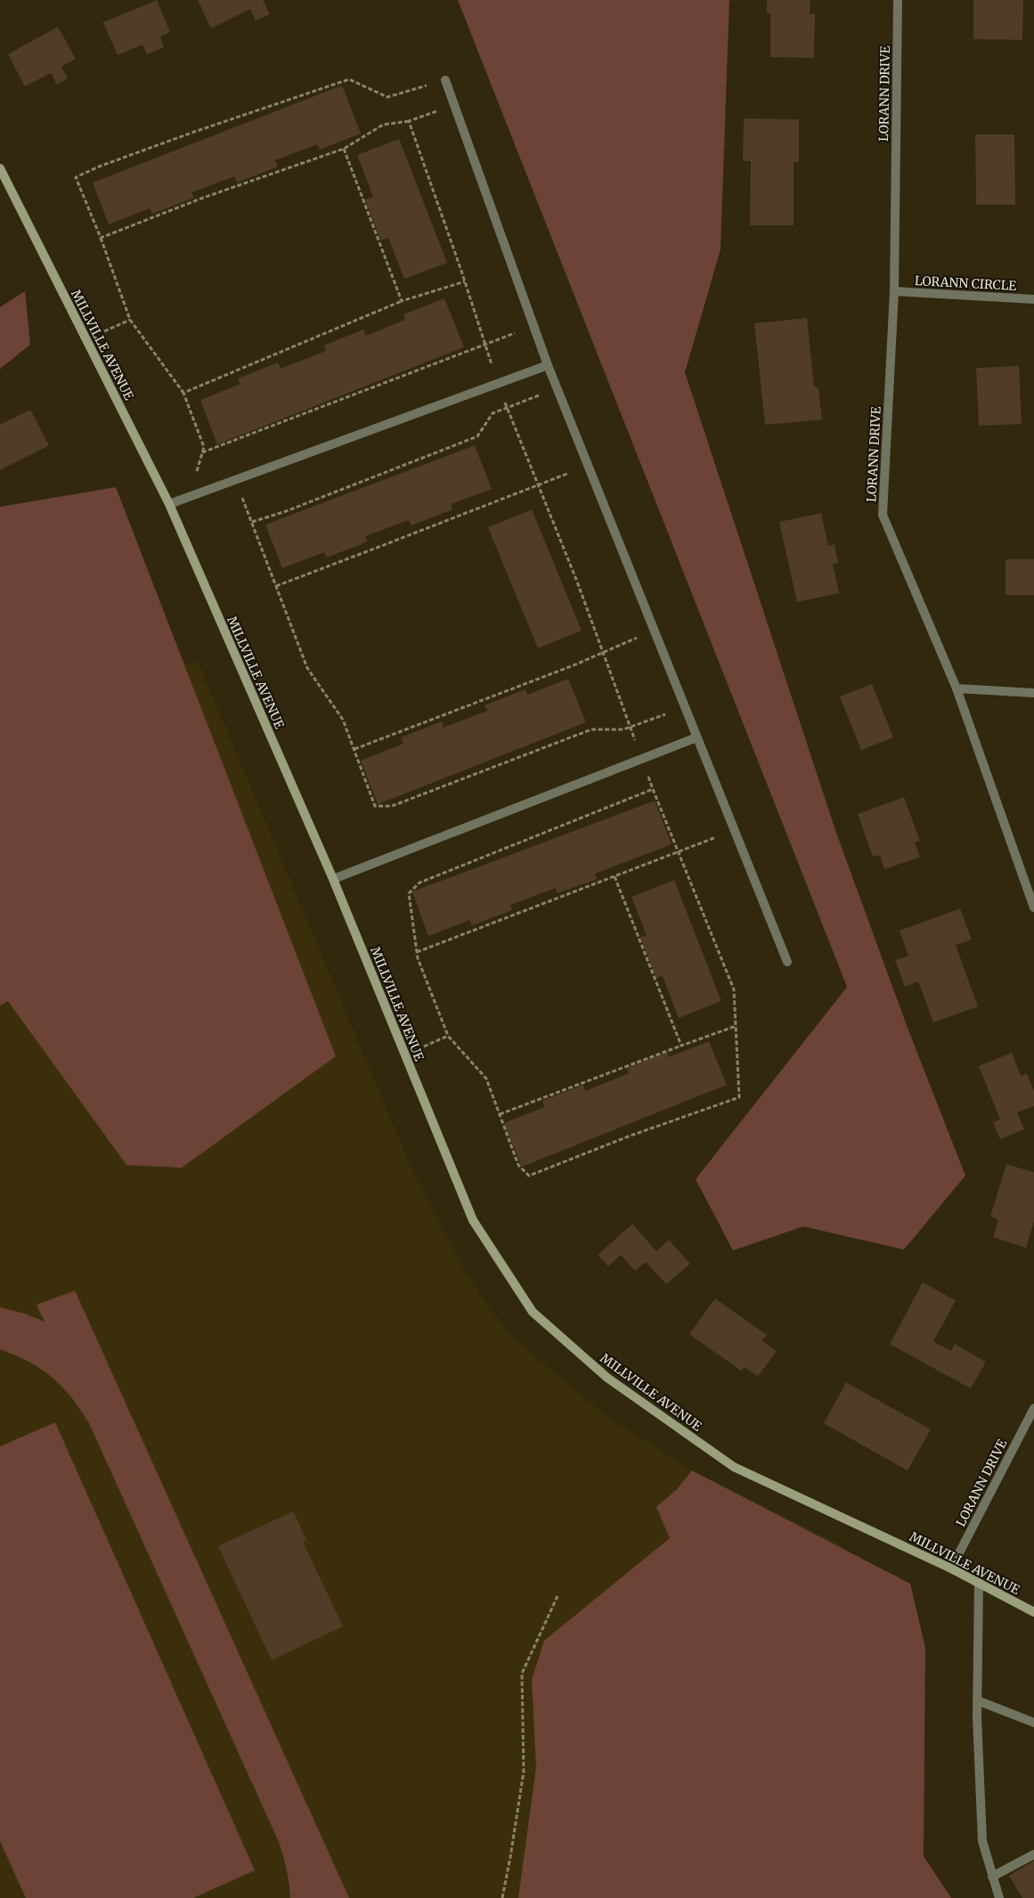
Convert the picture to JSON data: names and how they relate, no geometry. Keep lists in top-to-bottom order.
{
  "streets": {
    "street": ["LORANN DRIVE", "LORANN CIRCLE", "MILLVILLE AVENUE"]
  },
  "crossings": [
    ["LORANN DRIVE", "LORANN CIRCLE"],
    ["LORANN DRIVE", "MILLVILLE AVENUE"]
  ]
}
